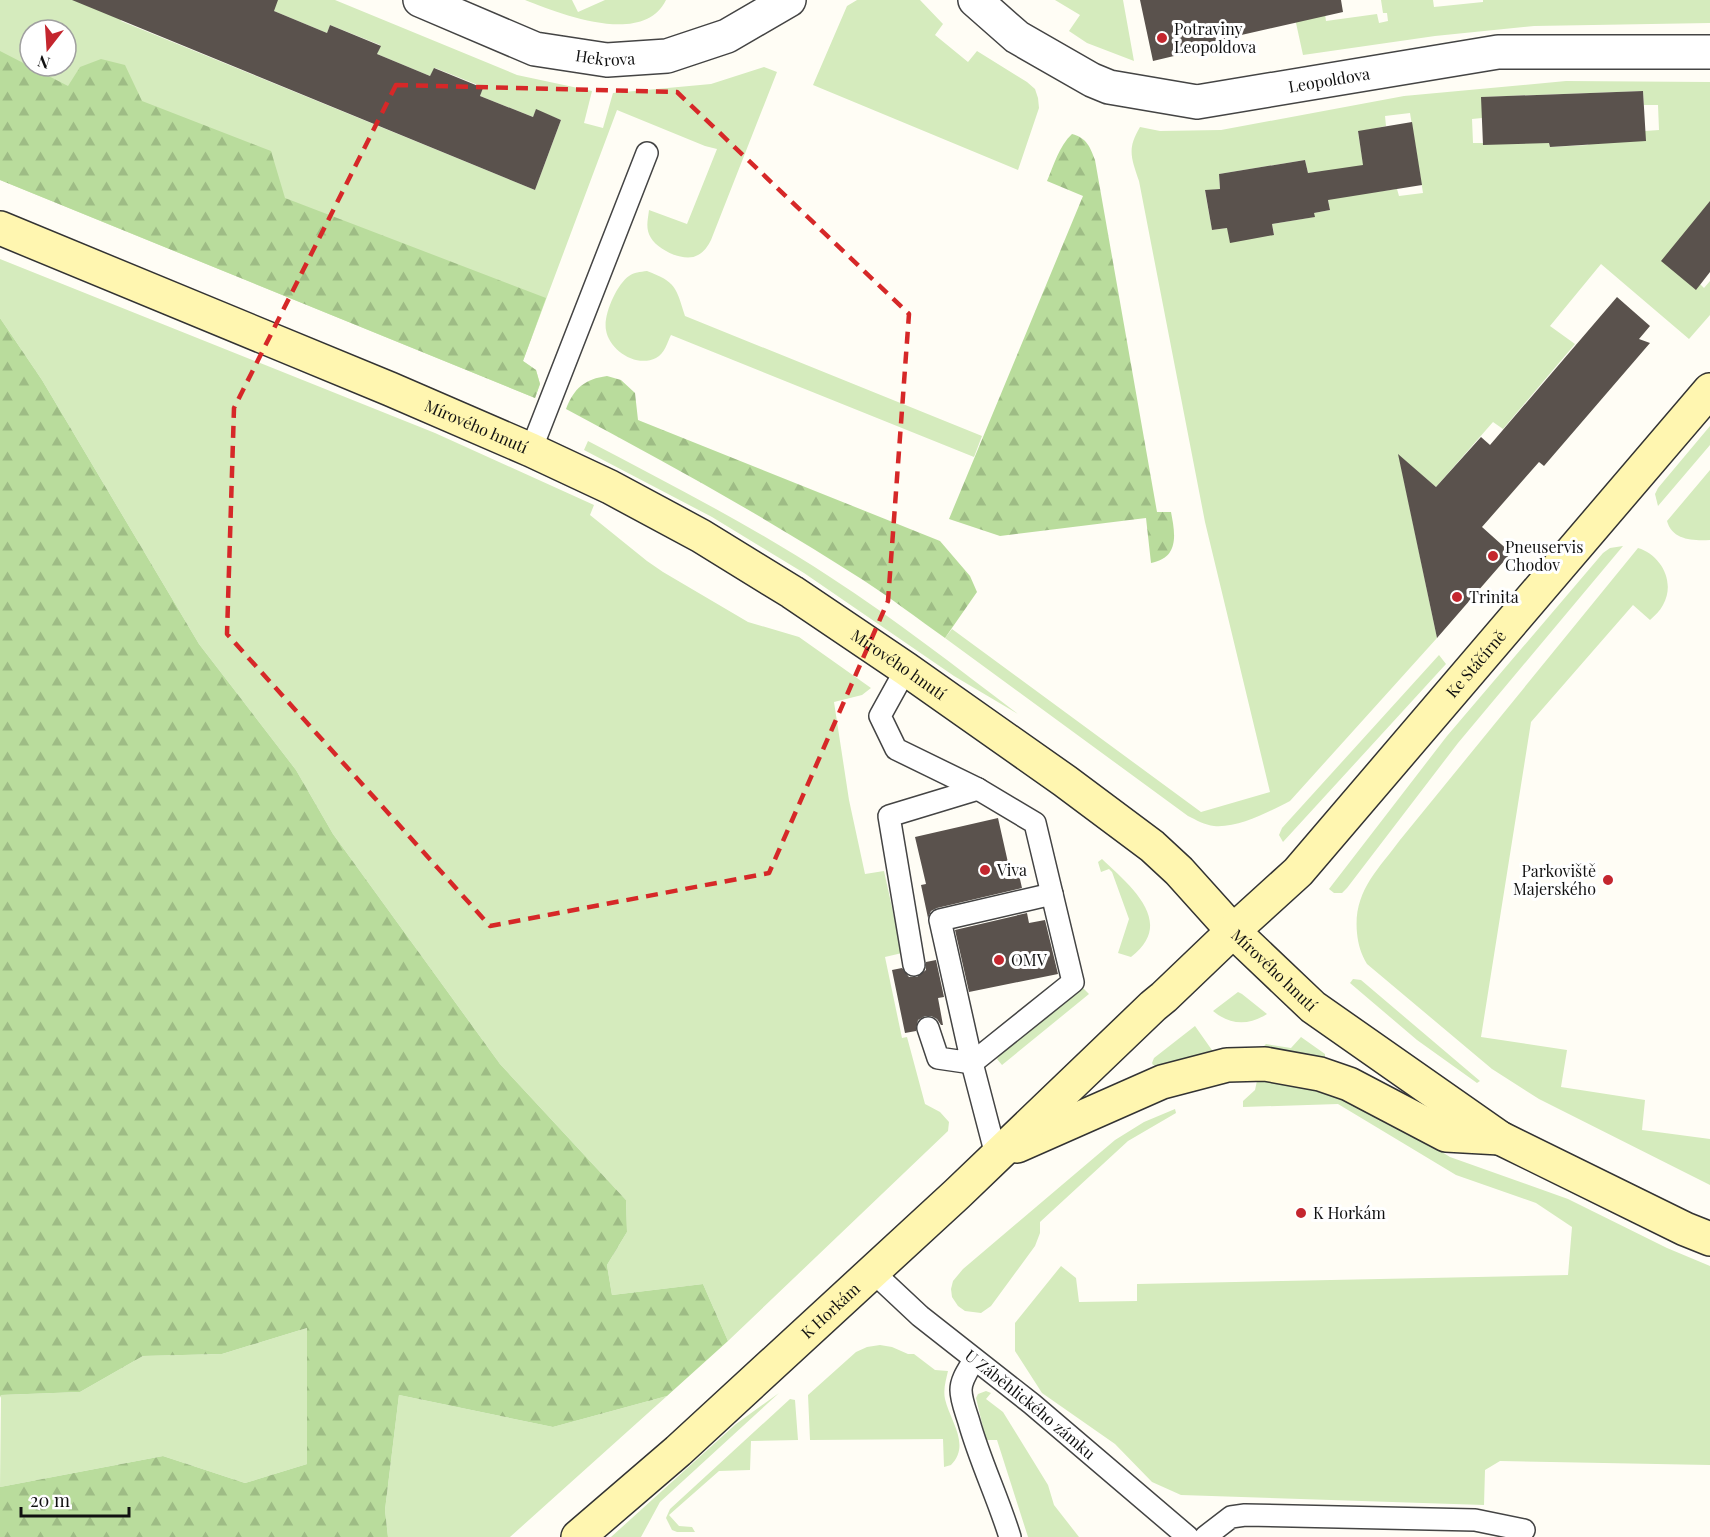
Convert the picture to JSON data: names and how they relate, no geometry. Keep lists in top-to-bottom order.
{
  "streets": {
    "main road": ["Mírového hnutí", "Ke Stáčírně", "K Horkám"],
    "street": ["Hekrova", "Leopoldova"],
    "lane": ["U Záběhlického zámku"]
  },
  "crossings": [
    ["Mírového hnutí", "Ke Stáčírně"],
    ["Mírového hnutí", "K Horkám"],
    ["Ke Stáčírně", "K Horkám"],
    ["K Horkám", "U Záběhlického zámku"]
  ],
  "places": [
    "Potraviny Leopoldova",
    "Pneuservis Chodov",
    "Trinita",
    "Viva",
    "Parkoviště Majerského",
    "OMV",
    "K Horkám"
  ],
  "scale_bar": "20 m",
  "north": "bottom"
}
